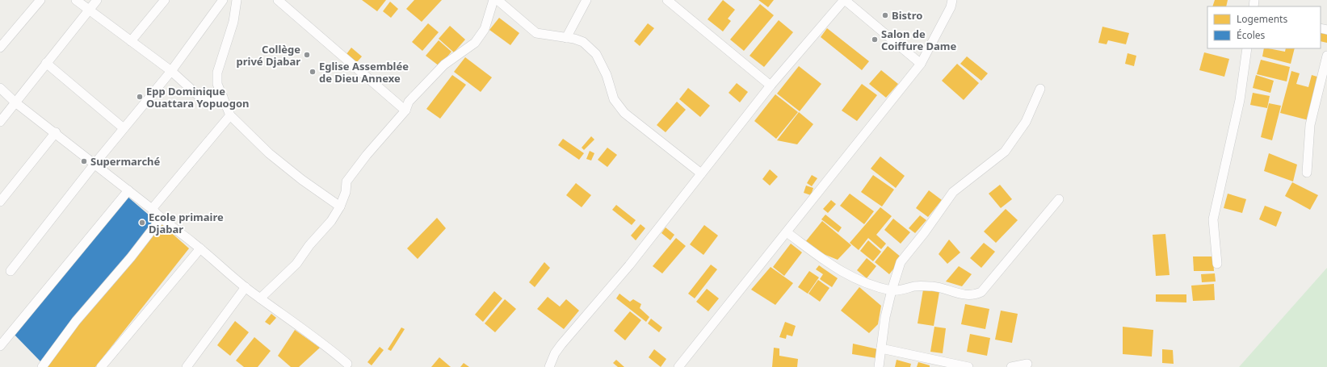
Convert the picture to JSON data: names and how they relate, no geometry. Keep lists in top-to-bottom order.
{
  "places": [
    "Bistro",
    "Salon de Coiffure Dame",
    "Collège privé Djabar",
    "Eglise Assemblée de Dieu Annexe",
    "Epp Dominique Ouattara Yopuogon",
    "Supermarché",
    "Ecole primaire Djabar"
  ],
  "legend": ["Logements", "Écoles"]
}
